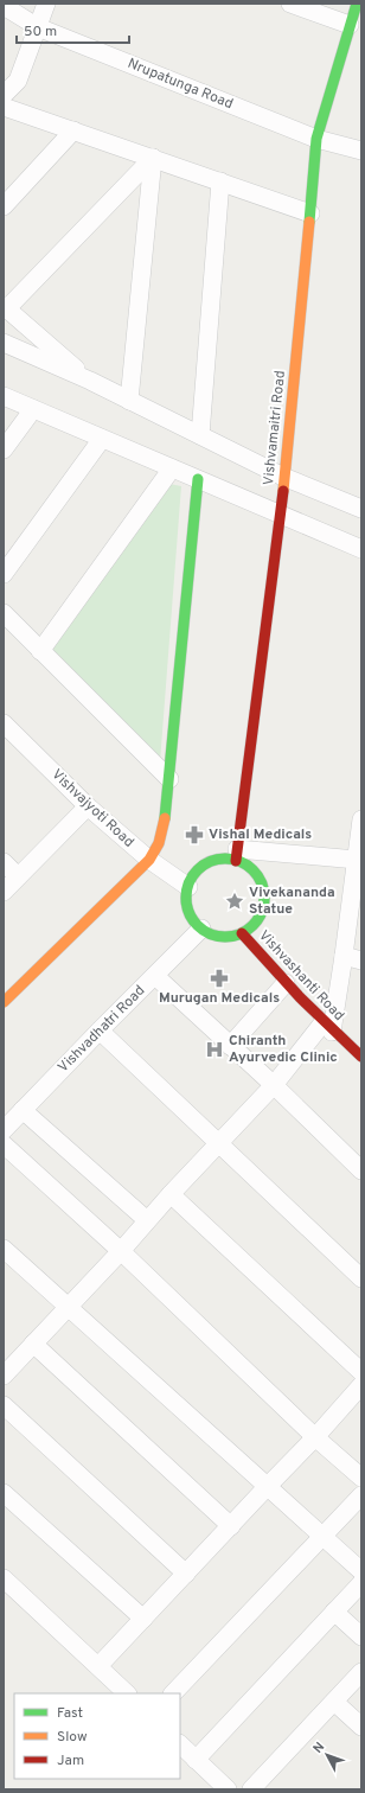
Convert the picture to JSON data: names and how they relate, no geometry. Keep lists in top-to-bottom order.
{
  "streets": {
    "street": [
      "Nrupatunga Road",
      "Vishvamaitri Road",
      "Vishvajyoti Road",
      "Vishvashanti Road",
      "Vishvadhatri Road"
    ]
  },
  "crossings": [
    ["Nrupatunga Road", "Vishvamaitri Road"],
    ["Vishvamaitri Road", "Vishvajyoti Road"],
    ["Vishvamaitri Road", "Vishvashanti Road"],
    ["Vishvamaitri Road", "Vishvadhatri Road"],
    ["Vishvajyoti Road", "Vishvashanti Road"],
    ["Vishvajyoti Road", "Vishvadhatri Road"],
    ["Vishvashanti Road", "Vishvadhatri Road"]
  ],
  "places": {
    "pharmacy": ["Vishal Medicals", "Murugan Medicals"],
    "place": ["Vivekananda Statue"],
    "hospital": ["Chiranth Ayurvedic Clinic"]
  },
  "legend": ["Fast", "Slow", "Jam"],
  "scale_bar": "50 m",
  "north": "top left"
}
